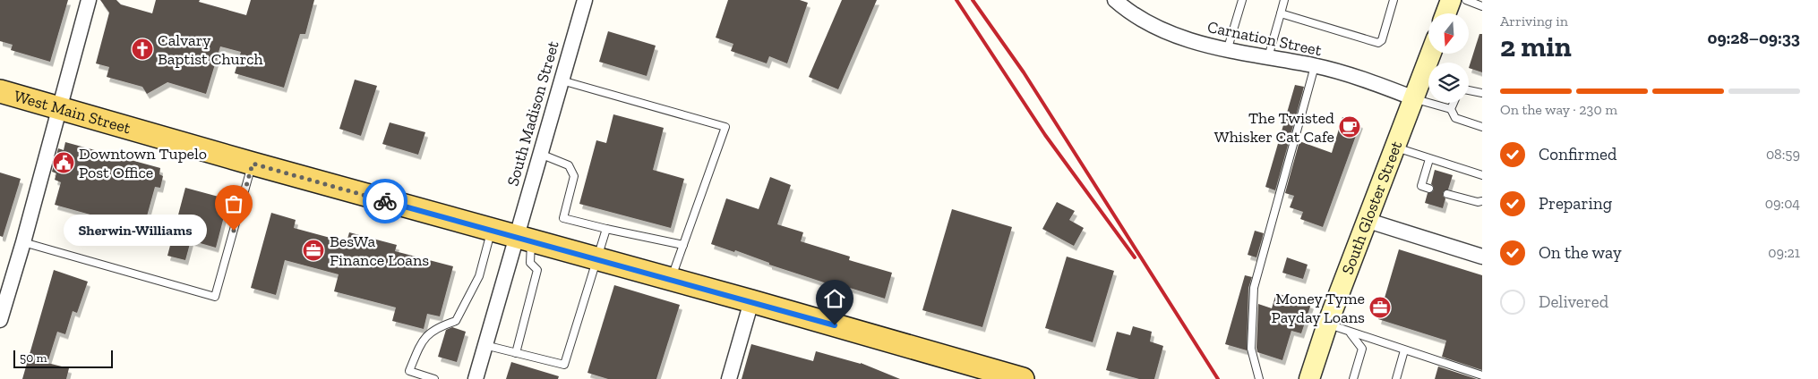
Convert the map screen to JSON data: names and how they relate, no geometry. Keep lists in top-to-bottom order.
{
  "streets": {
    "main road": ["West Main Street", "South Gloster Street"],
    "street": ["Carnation Street", "South Madison Street"]
  },
  "crossings": [
    ["Carnation Street", "South Gloster Street"],
    ["West Main Street", "South Madison Street"]
  ],
  "places": {
    "church": ["Calvary Baptist Church"],
    "cafe": ["The Twisted Whisker Cat Cafe"],
    "public building": ["Downtown Tupelo Post Office"],
    "other": ["Sherwin-Williams"],
    "office": ["BesWa Finance Loans", "Money Tyme Payday Loans"]
  },
  "scale_bar": "50 m",
  "north": "bottom",
  "page": {
    "heading": ["2 min", "Arriving in", "09:28–09:33"],
    "bar": "On the way · 230 m",
    "list": [
      ["Confirmed", "08:59"],
      ["Preparing", "09:04"],
      ["On the way", "09:21"],
      "Delivered"
    ],
    "bubble": "Sherwin-Williams",
    "scale": "50 m"
  }
}
